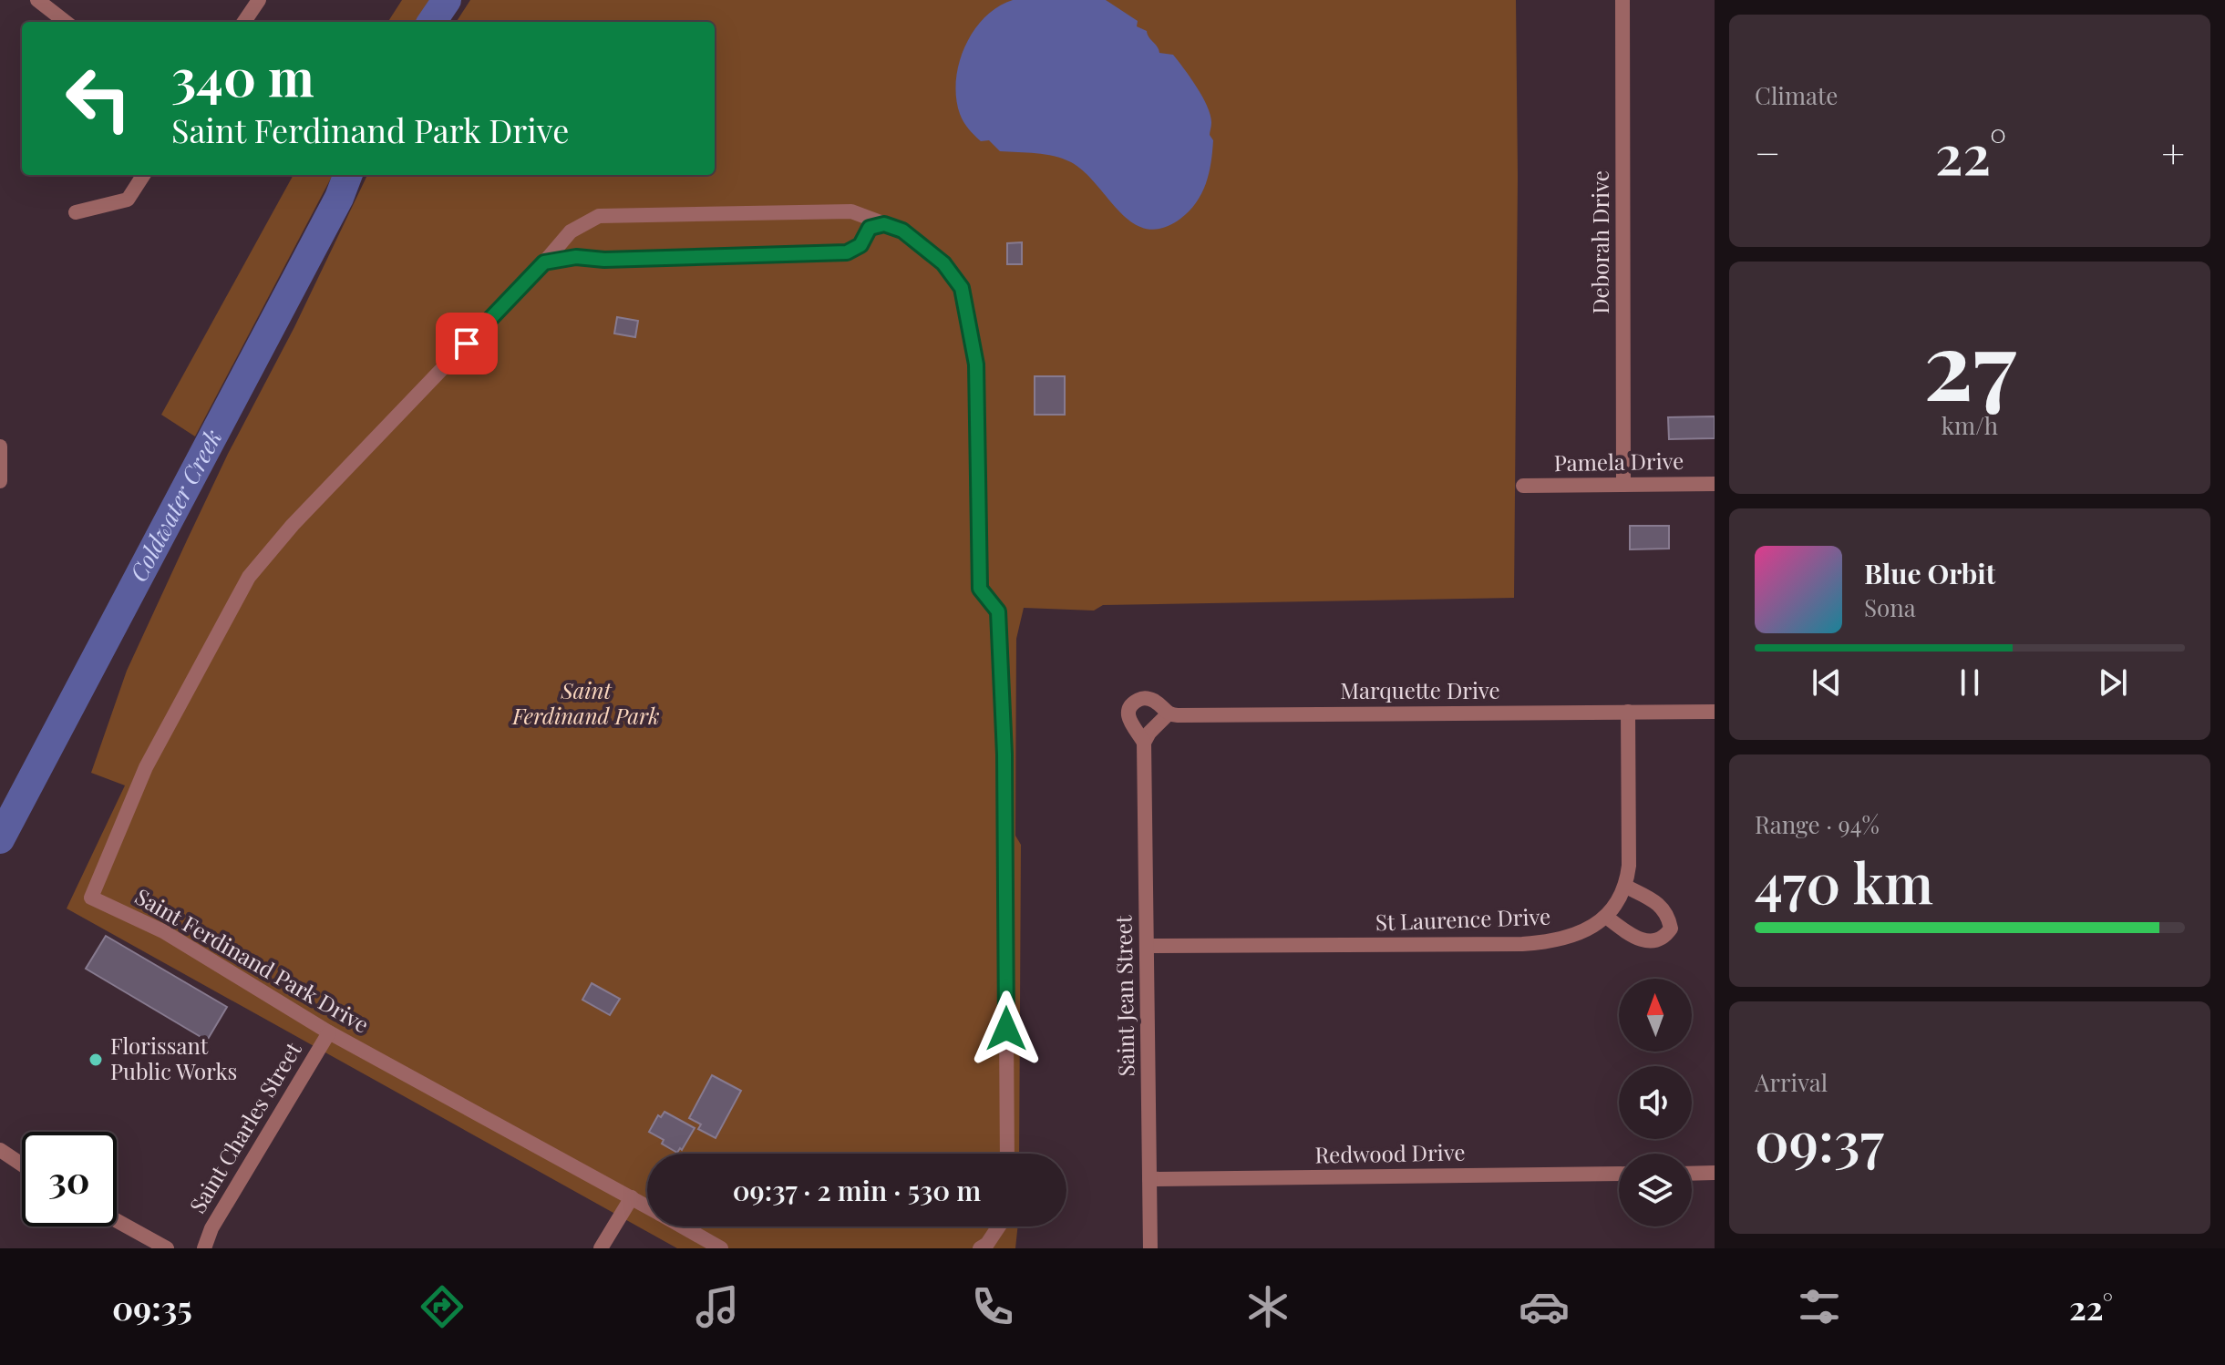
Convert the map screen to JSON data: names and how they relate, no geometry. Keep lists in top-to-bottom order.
{
  "streets": {
    "street": [
      "Deborah Drive",
      "Pamela Drive",
      "Marquette Drive",
      "St Laurence Drive",
      "Saint Ferdinand Park Drive",
      "Saint Jean Street",
      "Saint Charles Street",
      "Redwood Drive"
    ]
  },
  "crossings": [
    ["Deborah Drive", "Pamela Drive"],
    ["Marquette Drive", "St Laurence Drive"],
    ["Marquette Drive", "Saint Jean Street"],
    ["St Laurence Drive", "Saint Jean Street"],
    ["Saint Ferdinand Park Drive", "Saint Charles Street"],
    ["Saint Jean Street", "Redwood Drive"]
  ],
  "water": ["Coldwater Creek"],
  "parks": ["Saint Ferdinand Park"],
  "places": ["Florissant Public Works"],
  "north": "top",
  "page": {
    "tile": [
      "Climate",
      ["27", "km/h"],
      ["Range · 94%", "470 km"],
      ["Arrival", "09:37"]
    ],
    "turn": ["340 m", "Saint Ferdinand Park Drive"],
    "heat": ["−", "22°", "+"],
    "song": ["Blue Orbit", "Sona"],
    "limit": "30",
    "trip": "09:37 · 2 min · 530 m",
    "tabs": ["09:35", "22°"]
  }
}
